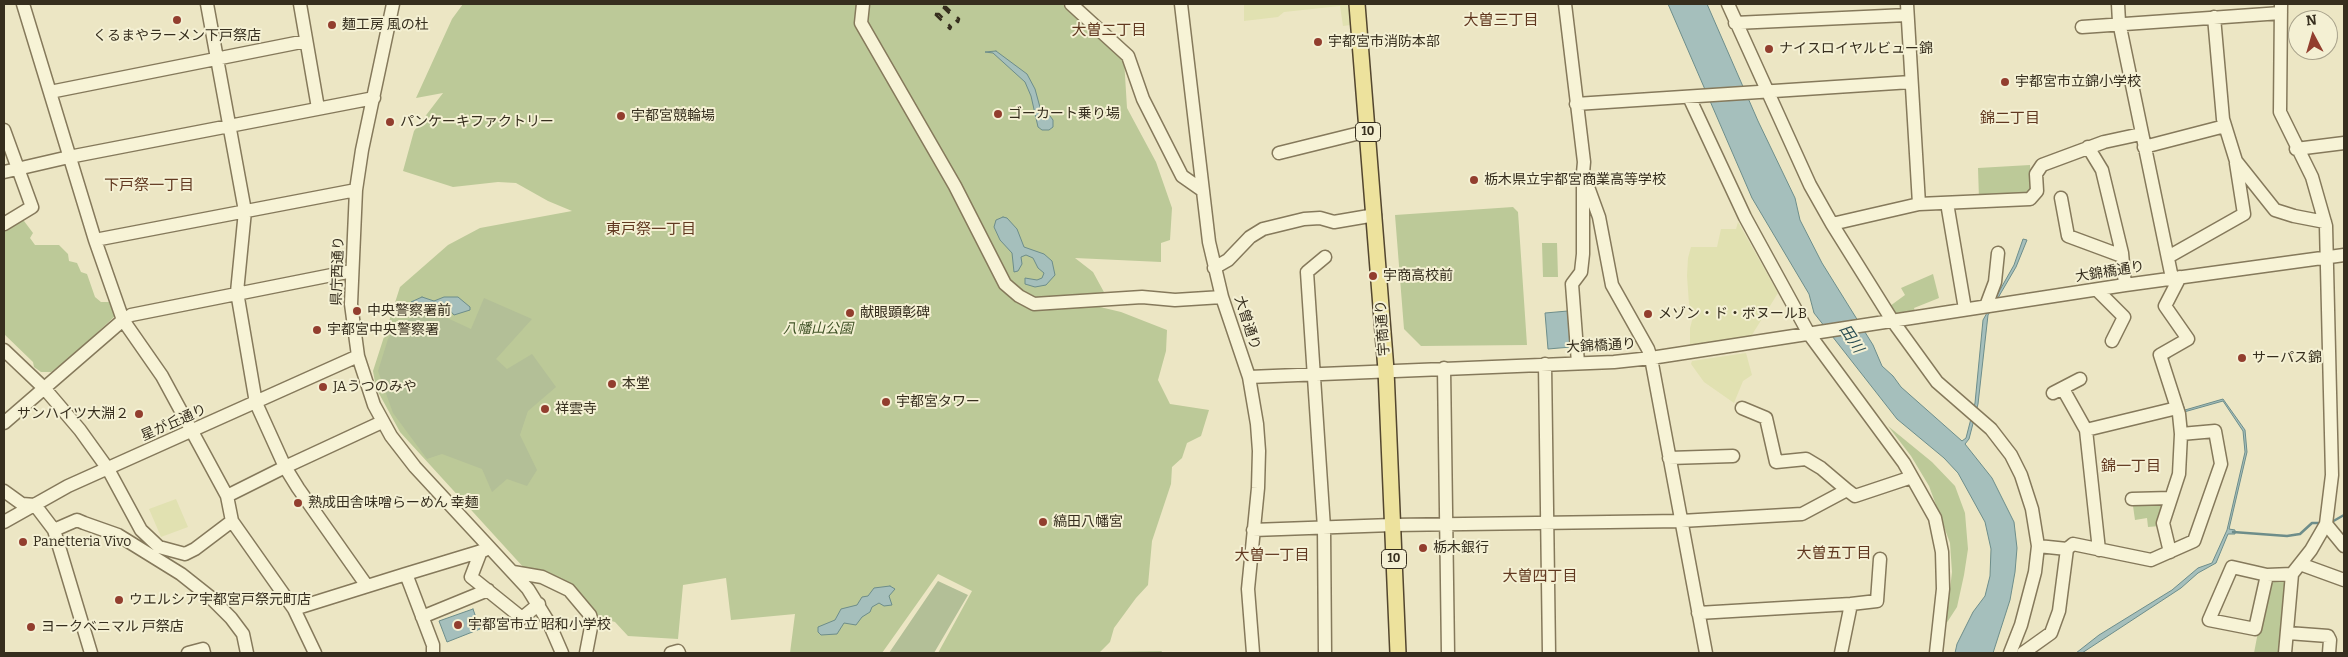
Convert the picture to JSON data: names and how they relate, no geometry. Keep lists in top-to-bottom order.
{
  "streets": {
    "main road": ["10", "宇商通り"],
    "street": [
      "県庁西通り",
      "大錦橋通り",
      "大曽通り",
      "星が丘通り"
    ]
  },
  "crossings": [
    ["県庁西通り", "星が丘通り"],
    ["大錦橋通り", "大曽通り"],
    ["大錦橋通り", "宇商通り"]
  ],
  "districts": [
    "大曽三丁目",
    "大曽二丁目",
    "錦二丁目",
    "下戸祭一丁目",
    "東戸祭一丁目",
    "錦一丁目",
    "大曽五丁目",
    "大曽一丁目",
    "大曽四丁目"
  ],
  "water": ["田川"],
  "parks": ["八幡山公園"],
  "places": [
    "くるまやラーメン下戸祭店",
    "麺工房 風の杜",
    "宇都宮市消防本部",
    "ナイスロイヤルビュー錦",
    "宇都宮市立錦小学校",
    "ゴーカート乗り場",
    "宇都宮競輪場",
    "パンケーキファクトリー",
    "栃木県立宇都宮商業高等学校",
    "宇商高校前",
    "中央警察署前",
    "献眼顕彰碑",
    "メゾン・ド・ボヌールB",
    "宇都宮中央警察署",
    "サーパス錦",
    "本堂",
    "JAうつのみや",
    "宇都宮タワー",
    "祥雲寺",
    "サンハイツ大淵２",
    "熟成田舎味噌らーめん 幸麺",
    "縞田八幡宮",
    "Panetteria Vivo",
    "栃木銀行",
    "ウエルシア宇都宮戸祭元町店",
    "宇都宮市立 昭和小学校",
    "ヨークベニマル 戸祭店"
  ],
  "north": "top"
}
